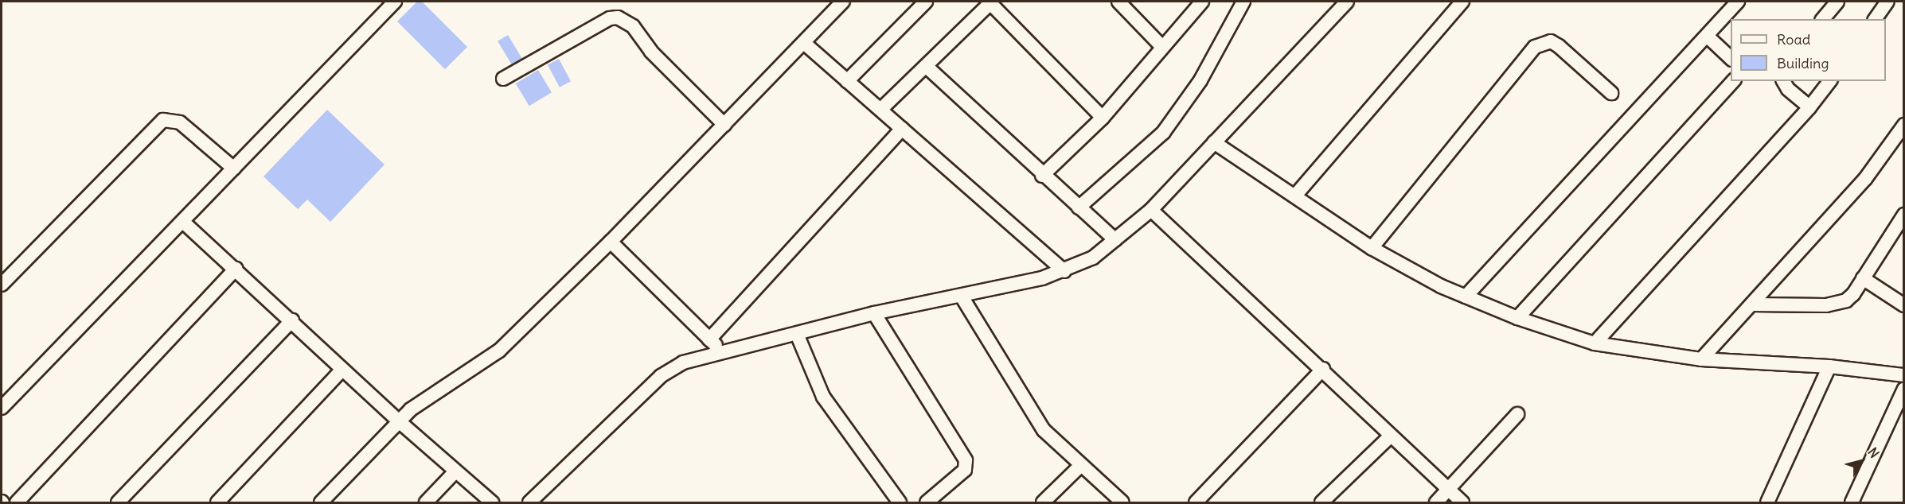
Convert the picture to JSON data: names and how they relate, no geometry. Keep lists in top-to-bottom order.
{
  "legend": ["Road", "Building"],
  "north": "top right"
}
